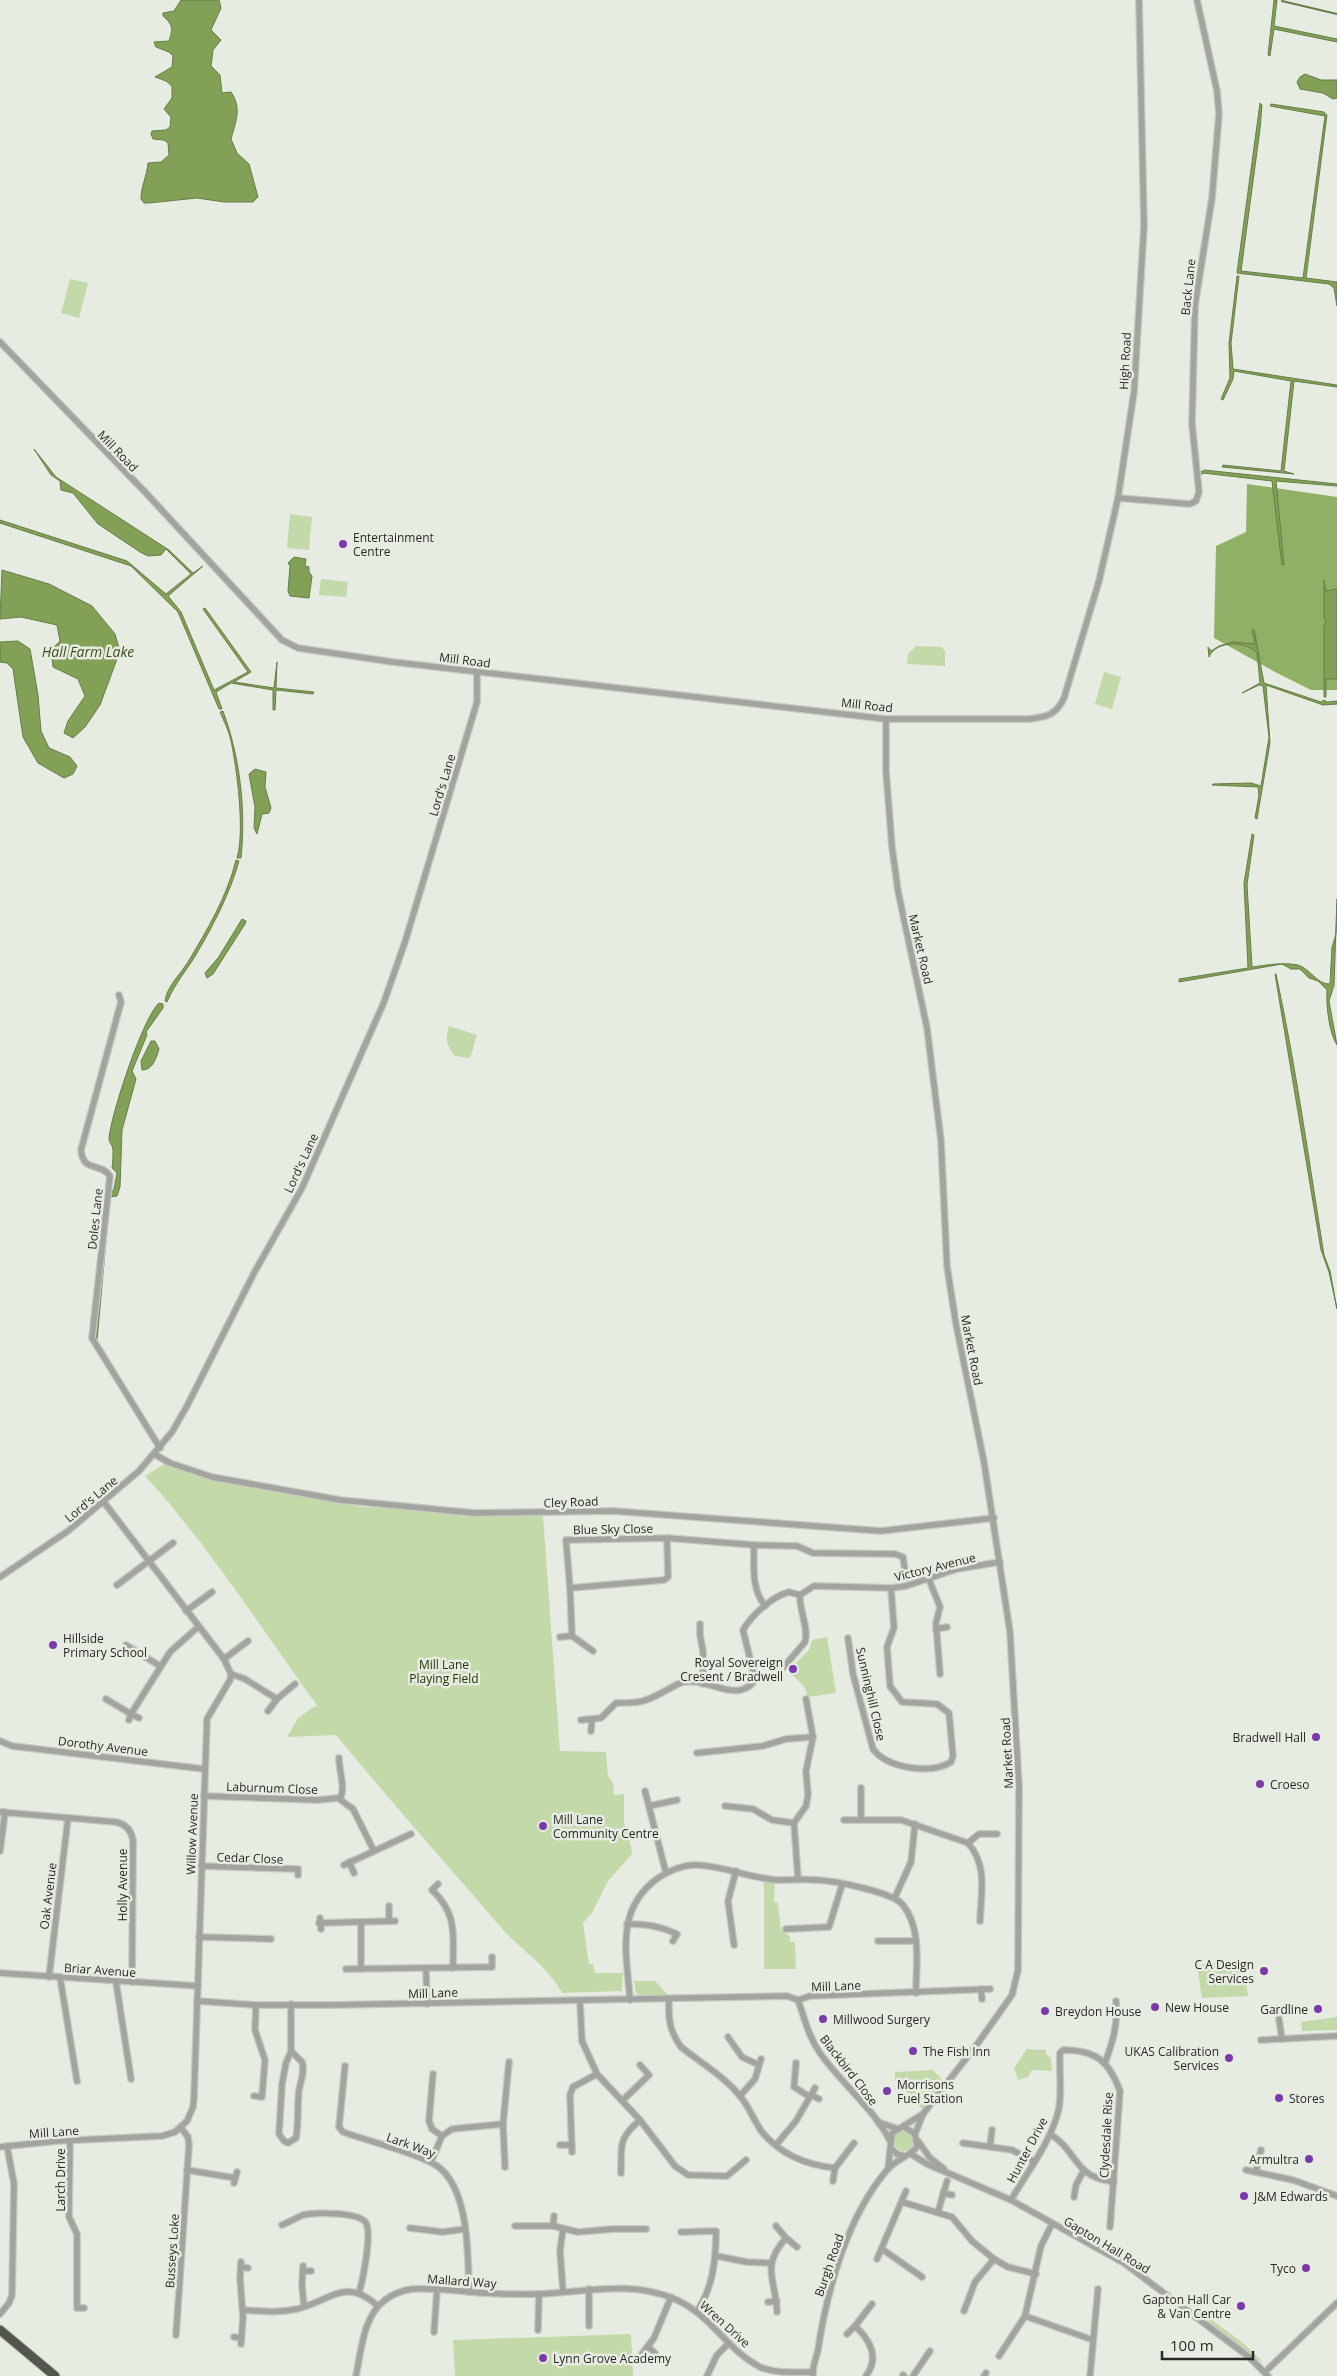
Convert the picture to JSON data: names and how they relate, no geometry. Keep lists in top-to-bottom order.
{
  "streets": {
    "street": [
      "Back Lane",
      "High Road",
      "Mill Road",
      "Lord's Lane",
      "Market Road",
      "Doles Lane",
      "Cley Road",
      "Blue Sky Close",
      "Victory Avenue",
      "Sunninghill Close",
      "Dorothy Avenue",
      "Laburnum Close",
      "Willow Avenue",
      "Cedar Close",
      "Holly Avenue",
      "Oak Avenue",
      "Briar Avenue",
      "Mill Lane",
      "Blackbird Close",
      "Clydesdale Rise",
      "Lark Way",
      "Hunter Drive",
      "Larch Drive",
      "Gapton Hall Road",
      "Busseys Loke",
      "Burgh Road",
      "Mallard Way",
      "Wren Drive"
    ]
  },
  "crossings": [
    ["Back Lane", "High Road"],
    ["High Road", "Mill Road"],
    ["Mill Road", "Lord's Lane"],
    ["Mill Road", "Market Road"],
    ["Lord's Lane", "Doles Lane"],
    ["Lord's Lane", "Cley Road"],
    ["Market Road", "Cley Road"],
    ["Market Road", "Victory Avenue"],
    ["Market Road", "Burgh Road"],
    ["Victory Avenue", "Sunninghill Close"],
    ["Dorothy Avenue", "Willow Avenue"],
    ["Laburnum Close", "Willow Avenue"],
    ["Willow Avenue", "Cedar Close"],
    ["Willow Avenue", "Briar Avenue"],
    ["Willow Avenue", "Mill Lane"],
    ["Holly Avenue", "Oak Avenue"],
    ["Holly Avenue", "Briar Avenue"],
    ["Oak Avenue", "Briar Avenue"],
    ["Mill Lane", "Blackbird Close"],
    ["Mill Lane", "Larch Drive"],
    ["Mill Lane", "Busseys Loke"],
    ["Blackbird Close", "Gapton Hall Road"],
    ["Blackbird Close", "Burgh Road"],
    ["Clydesdale Rise", "Hunter Drive"],
    ["Lark Way", "Mallard Way"],
    ["Hunter Drive", "Gapton Hall Road"],
    ["Gapton Hall Road", "Burgh Road"],
    ["Burgh Road", "Wren Drive"],
    ["Mallard Way", "Wren Drive"]
  ],
  "water": ["Hall Farm Lake"],
  "parks": ["Mill Lane Playing Field"],
  "places": [
    "Entertainment Centre",
    "Hillside Primary School",
    "Royal Sovereign Cresent / Bradwell",
    "Bradwell Hall",
    "Croeso",
    "Mill Lane Community Centre",
    "C A Design Services",
    "New House",
    "Gardline",
    "Breydon House",
    "Millwood Surgery",
    "The Fish Inn",
    "UKAS Calibration Services",
    "Morrisons Fuel Station",
    "Stores",
    "Armultra",
    "J&M Edwards",
    "Tyco",
    "Gapton Hall Car & Van Centre",
    "Lynn Grove Academy"
  ],
  "scale_bar": "100 m"
}
